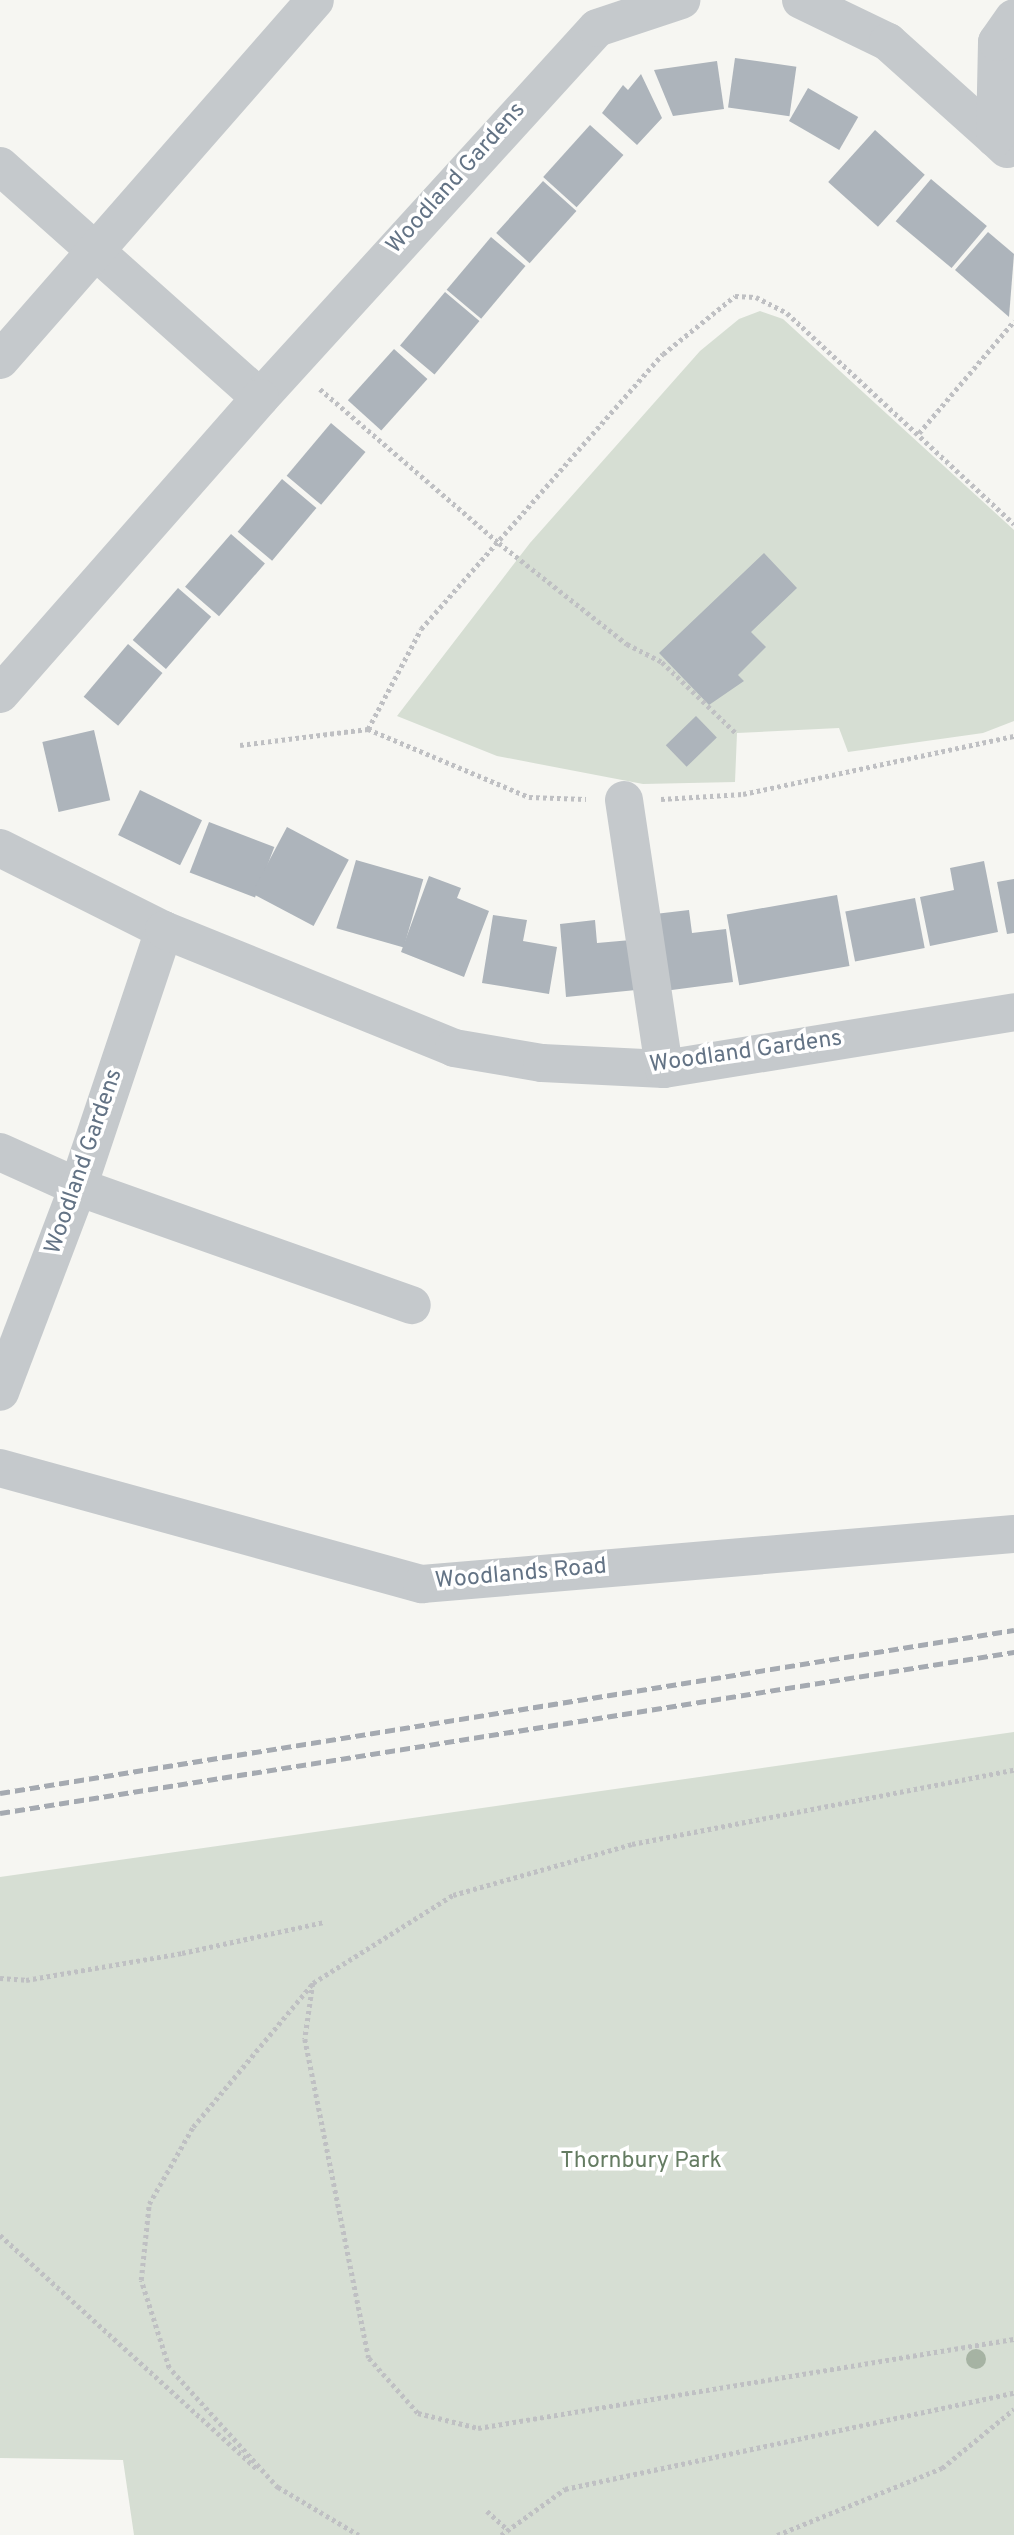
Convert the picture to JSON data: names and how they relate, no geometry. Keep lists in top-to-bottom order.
{
  "streets": {
    "street": ["Woodland Gardens", "Woodlands Road"]
  },
  "parks": ["Thornbury Park"]
}
